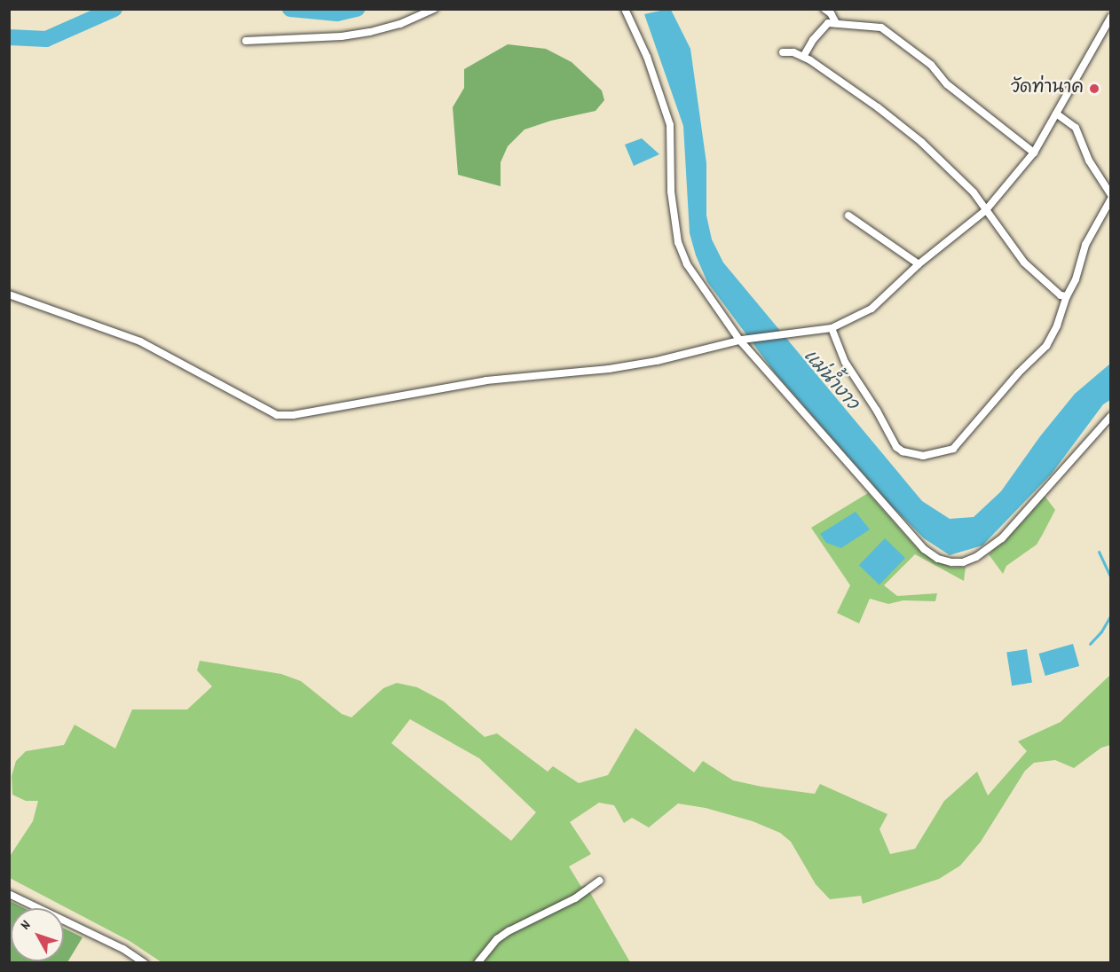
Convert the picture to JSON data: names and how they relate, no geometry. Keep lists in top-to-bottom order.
{
  "water": ["แม่น้ำงาว"],
  "places": ["วัดท่านาค"],
  "north": "top left"
}
